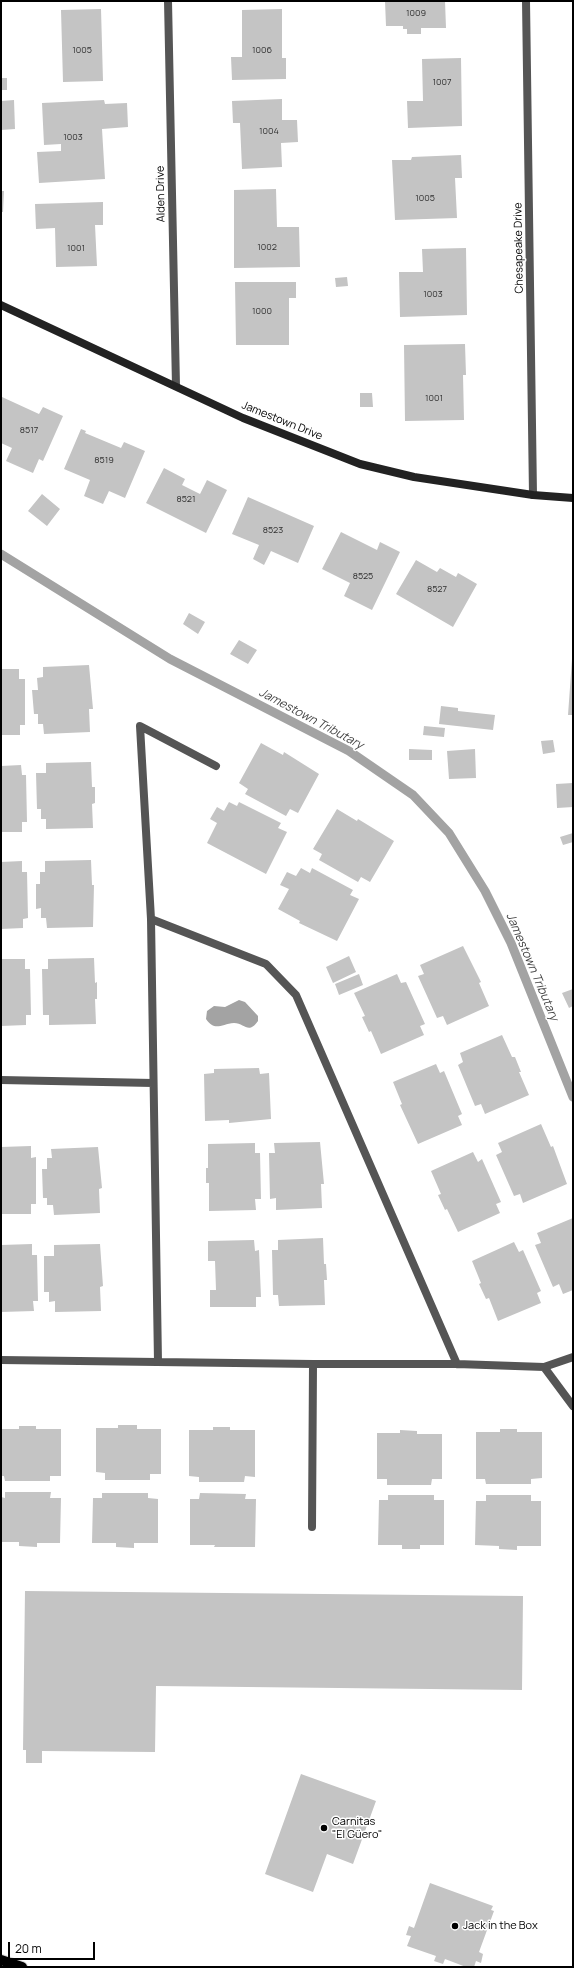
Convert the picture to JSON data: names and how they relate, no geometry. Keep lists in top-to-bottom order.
{
  "streets": {
    "street": ["Alden Drive", "Chesapeake Drive", "Jamestown Drive"]
  },
  "crossings": [
    ["Alden Drive", "Jamestown Drive"],
    ["Chesapeake Drive", "Jamestown Drive"]
  ],
  "water": ["Jamestown Tributary"],
  "places": ["Carnitas \"El Güero\"", "Jack in the Box"],
  "house_numbers": [
    "1009",
    "1005",
    "1006",
    "1007",
    "1004",
    "1003",
    "1005",
    "1002",
    "1001",
    "1003",
    "1000",
    "1001",
    "8517",
    "8519",
    "8521",
    "8523",
    "8525",
    "8527"
  ],
  "scale_bar": "20 m"
}
